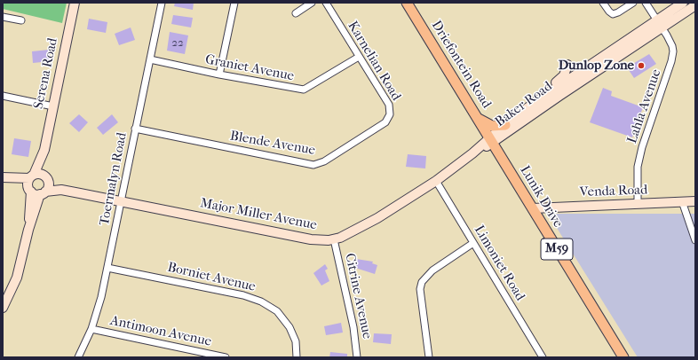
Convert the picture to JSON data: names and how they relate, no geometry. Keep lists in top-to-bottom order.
{
  "streets": {
    "main road": [
      "Driefontein Road",
      "Serena Road",
      "Baker Road",
      "Venda Road",
      "Lunik Drive",
      "Major Miller Avenue",
      "M59"
    ],
    "street": [
      "Karnelian Road",
      "Graniet Avenue",
      "Lahla Avenue",
      "Blende Avenue",
      "Toermalyn Road",
      "Limoniet Road",
      "Borniet Avenue",
      "Citrine Avenue",
      "Antimoon Avenue"
    ]
  },
  "crossings": [
    ["Karnelian Road", "Graniet Avenue"],
    ["Karnelian Road", "Blende Avenue"],
    ["Driefontein Road", "Baker Road"],
    ["Driefontein Road", "Lunik Drive"],
    ["Driefontein Road", "Major Miller Avenue"],
    ["Graniet Avenue", "Toermalyn Road"],
    ["Serena Road", "Major Miller Avenue"],
    ["Baker Road", "Lahla Avenue"],
    ["Baker Road", "Lunik Drive"],
    ["Baker Road", "Major Miller Avenue"],
    ["Lahla Avenue", "Venda Road"],
    ["Blende Avenue", "Toermalyn Road"],
    ["Toermalyn Road", "Major Miller Avenue"],
    ["Toermalyn Road", "Borniet Avenue"],
    ["Toermalyn Road", "Antimoon Avenue"],
    ["Venda Road", "Lunik Drive"],
    ["Lunik Drive", "Major Miller Avenue"],
    ["Major Miller Avenue", "Limoniet Road"],
    ["Major Miller Avenue", "Citrine Avenue"]
  ],
  "places": ["Dunlop Zone"],
  "house_numbers": ["22"]
}
